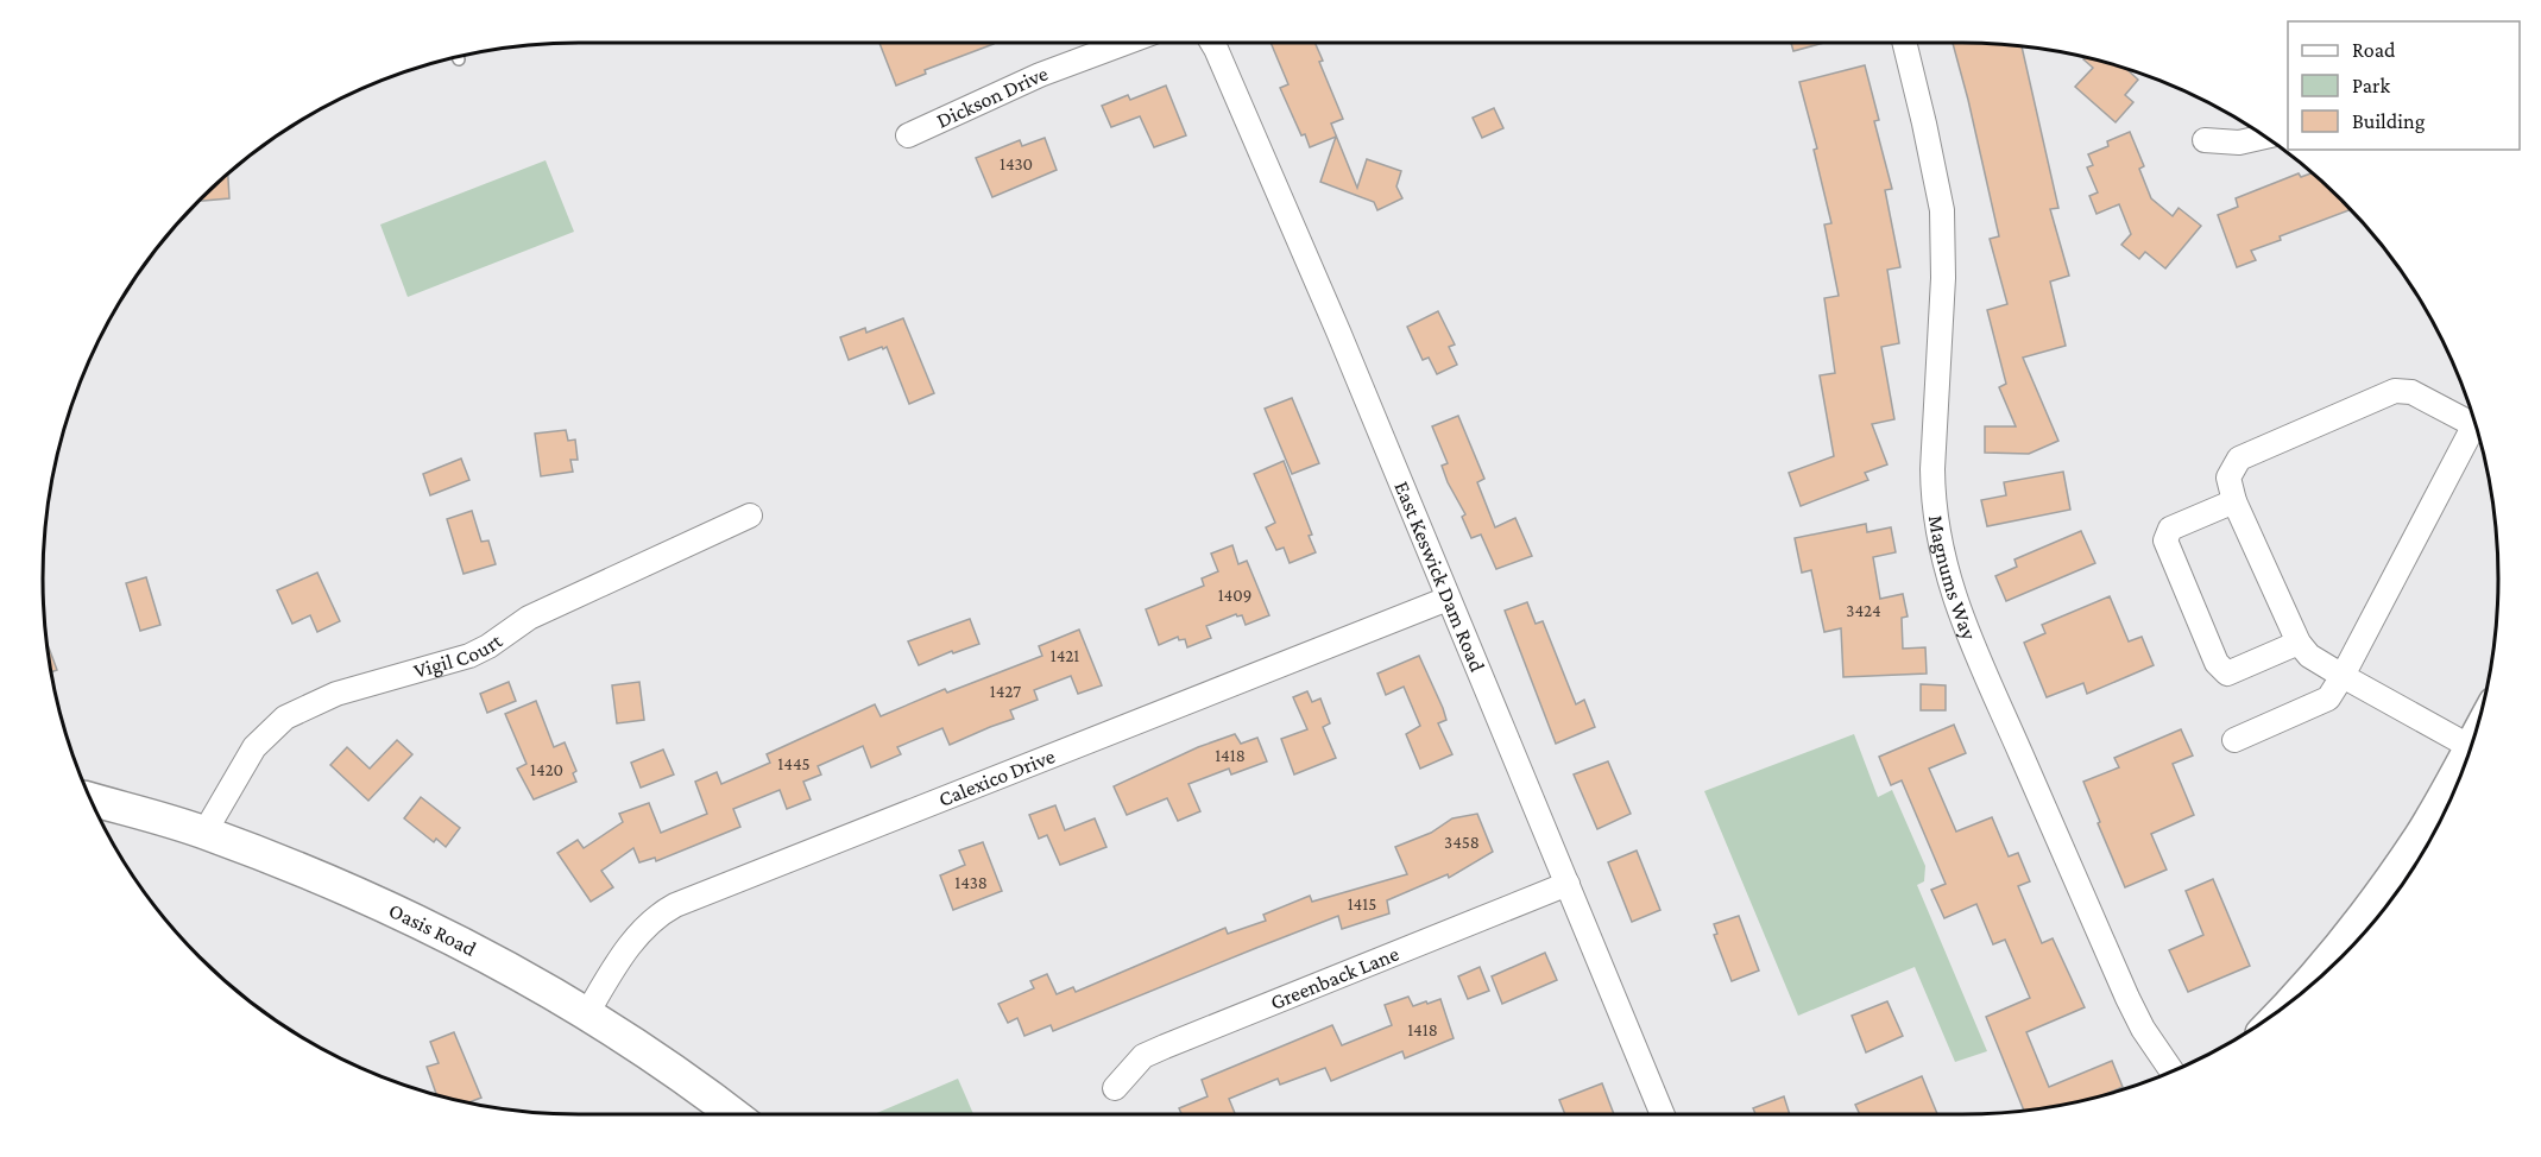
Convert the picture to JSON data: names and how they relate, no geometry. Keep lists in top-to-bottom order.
{
  "streets": {
    "main road": ["Oasis Road"],
    "street": [
      "Dickson Drive",
      "East Keswick Dam Road",
      "Magnums Way",
      "Vigil Court",
      "Calexico Drive",
      "Greenback Lane"
    ]
  },
  "crossings": [
    ["East Keswick Dam Road", "Calexico Drive"],
    ["East Keswick Dam Road", "Greenback Lane"],
    ["Vigil Court", "Oasis Road"],
    ["Calexico Drive", "Oasis Road"]
  ],
  "house_numbers": [
    "1430",
    "1409",
    "3424",
    "1421",
    "1427",
    "1418",
    "1445",
    "1420",
    "3458",
    "1438",
    "1415",
    "1418"
  ],
  "legend": ["Road", "Park", "Building"]
}
